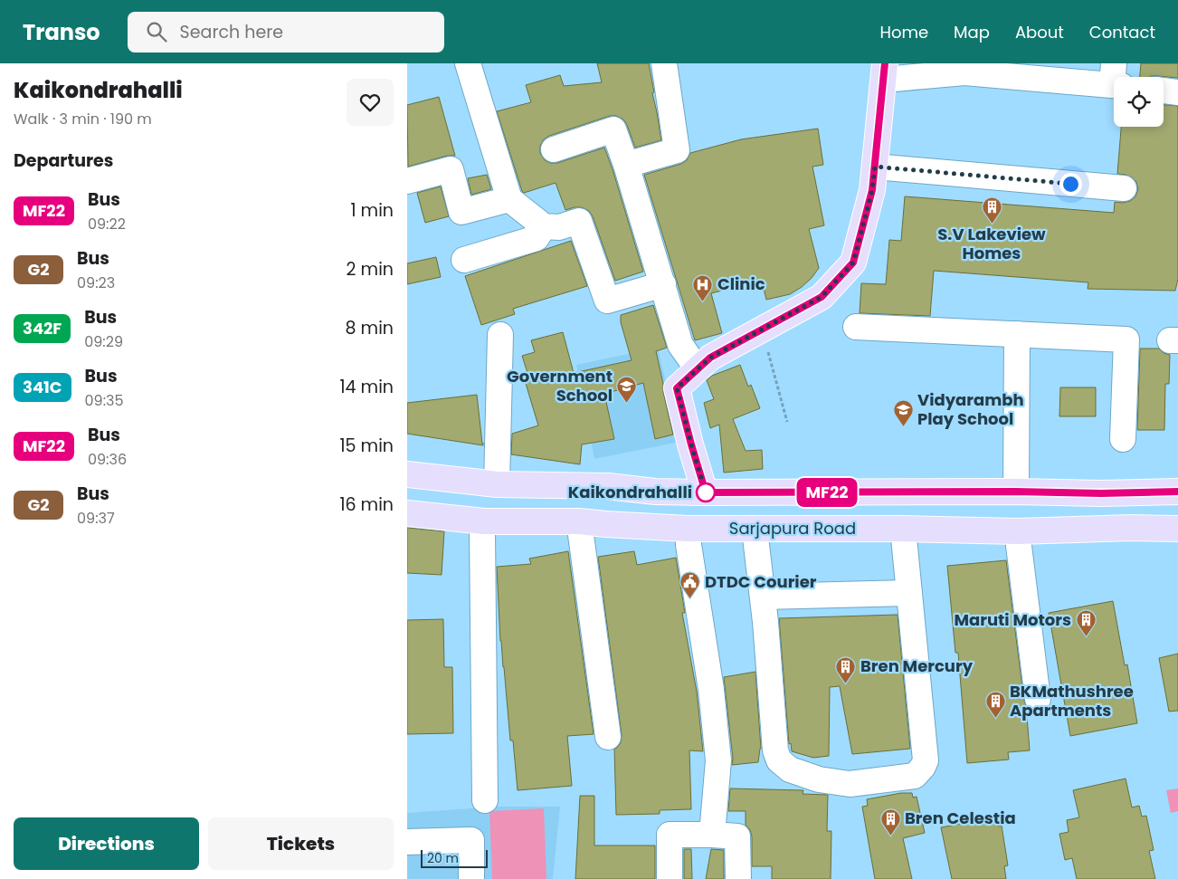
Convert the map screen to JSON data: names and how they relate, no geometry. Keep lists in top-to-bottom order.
{
  "streets": {
    "main road": ["Sarjapura Road"]
  },
  "places": {
    "building": [
      "S.V Lakeview Homes",
      "Maruti Motors",
      "Bren Mercury",
      "BKMathushree Apartments",
      "Bren Celestia"
    ],
    "hospital": ["Clinic"],
    "school or university": ["Government School", "Vidyarambh Play School"],
    "other": ["Kaikondrahalli"],
    "public building": ["DTDC Courier"]
  },
  "lines": ["bus line MF22"],
  "scale_bar": "20 m",
  "page": {
    "header": "Transo",
    "search": "Search here",
    "nav": [
      "Home",
      "Map",
      "About",
      "Contact"
    ],
    "heading": [
      ["Kaikondrahalli", "Walk · 3 min · 190 m"],
      "Departures"
    ],
    "on_map": "MF22",
    "list": [
      {
        "mark": "MF22",
        "name": "Bus",
        "note": "09:22",
        "value": "1 min"
      },
      {
        "mark": "G2",
        "name": "Bus",
        "note": "09:23",
        "value": "2 min"
      },
      {
        "mark": "342F",
        "name": "Bus",
        "note": "09:29",
        "value": "8 min"
      },
      {
        "mark": "341C",
        "name": "Bus",
        "note": "09:35",
        "value": "14 min"
      },
      {
        "mark": "MF22",
        "name": "Bus",
        "note": "09:36",
        "value": "15 min"
      },
      {
        "mark": "G2",
        "name": "Bus",
        "note": "09:37",
        "value": "16 min"
      }
    ],
    "buttons": ["Directions", "Tickets"],
    "scale": "20 m"
  }
}
